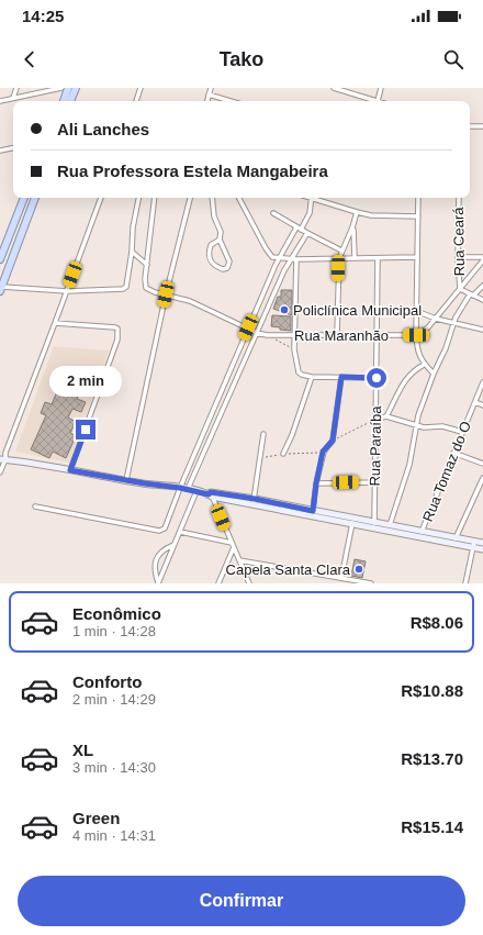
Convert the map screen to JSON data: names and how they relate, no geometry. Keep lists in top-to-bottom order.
{
  "streets": {
    "street": [
      "Rua Ceará",
      "Rua Maranhão",
      "Rua Paraíba",
      "Rua Tomaz do O"
    ]
  },
  "crossings": [
    ["Rua Ceará", "Rua Maranhão"],
    ["Rua Maranhão", "Rua Paraíba"]
  ],
  "places": ["Policlínica Municipal", "Capela Santa Clara"],
  "page": {
    "status": "14:25",
    "header": "Tako",
    "banner": ["Ali Lanches", "Rua Professora Estela Mangabeira"],
    "bubble": "2 min",
    "list": [
      {
        "name": "Econômico",
        "note": "1 min · 14:28",
        "value": "R$8.06"
      },
      {
        "name": "Conforto",
        "note": "2 min · 14:29",
        "value": "R$10.88"
      },
      {
        "name": "XL",
        "note": "3 min · 14:30",
        "value": "R$13.70"
      },
      {
        "name": "Green",
        "note": "4 min · 14:31",
        "value": "R$15.14"
      }
    ],
    "buttons": "Confirmar"
  }
}
